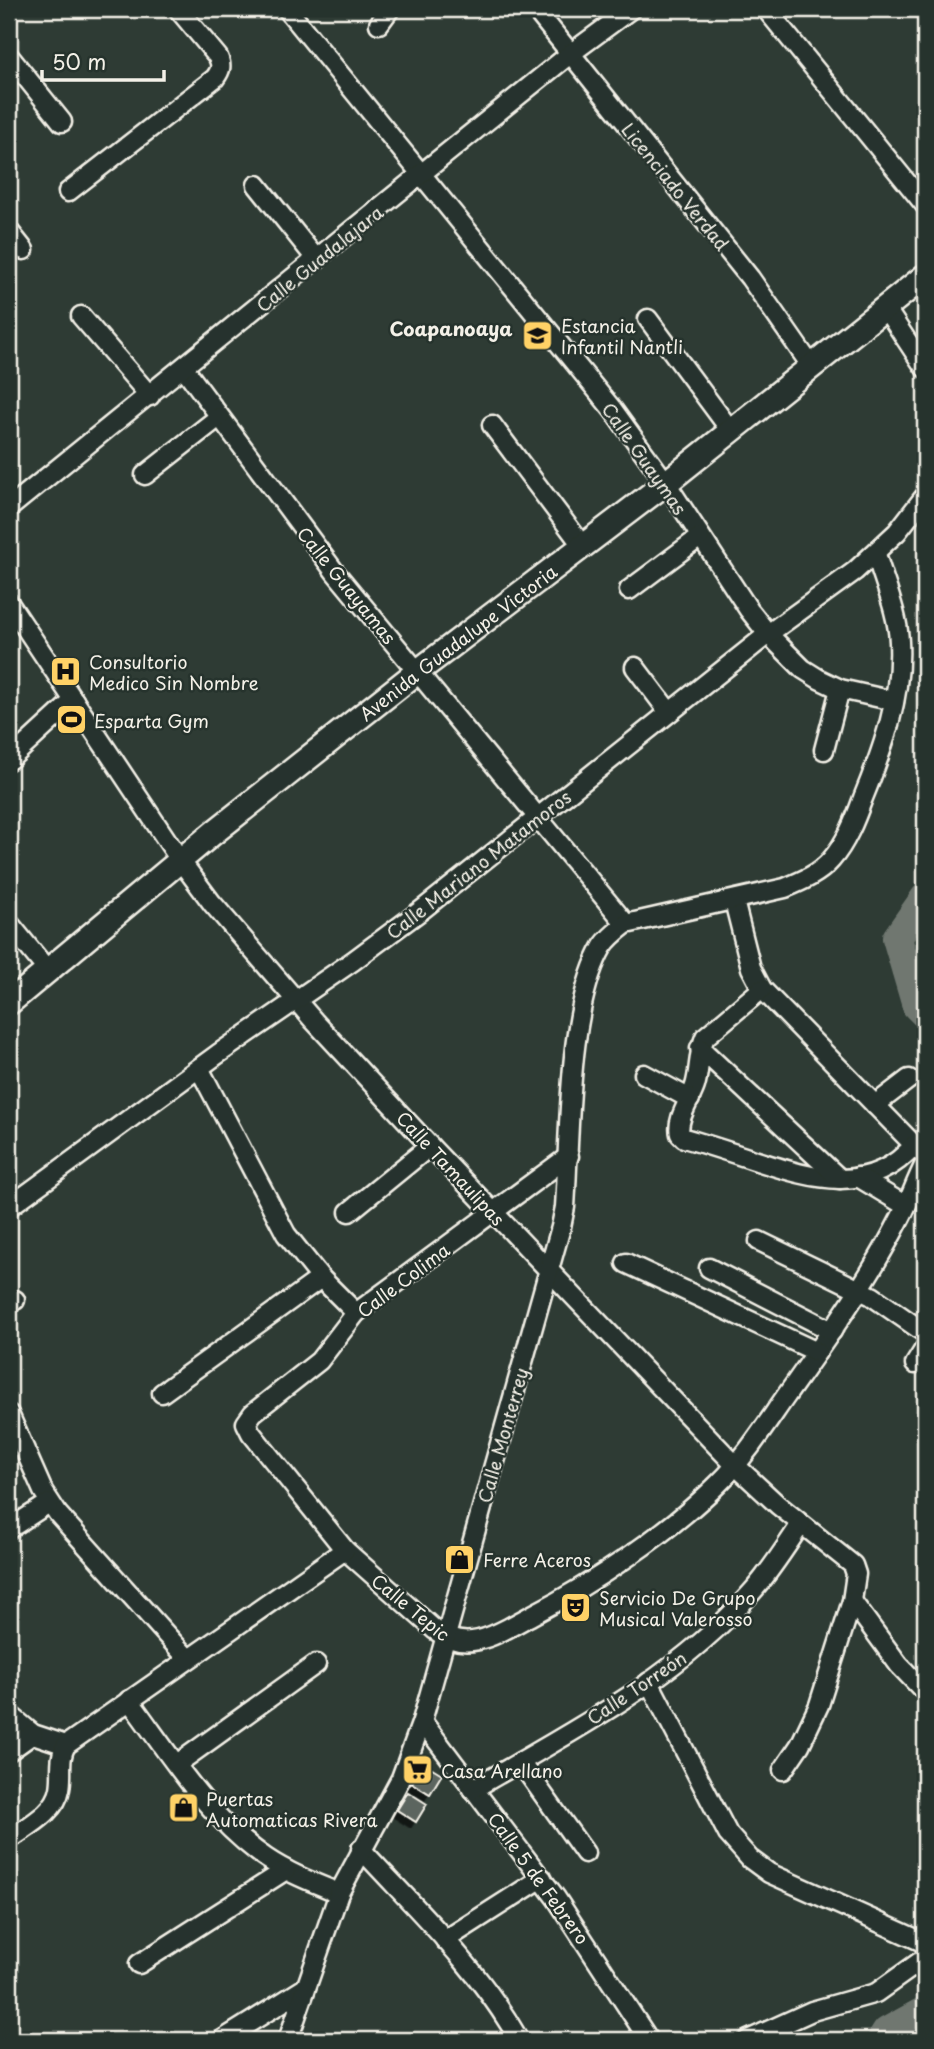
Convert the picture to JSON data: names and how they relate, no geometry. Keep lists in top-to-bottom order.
{
  "streets": {
    "main road": ["Avenida Guadalupe Victoria"],
    "street": [
      "Licenciado Verdad",
      "Calle Guadalajara",
      "Calle Guaymas",
      "Calle Guayamas",
      "Calle Mariano Matamoros",
      "Calle Tamaulipas",
      "Calle Colima",
      "Calle Monterrey",
      "Calle Tepic",
      "Calle Torreón",
      "Calle 5 de Febrero"
    ]
  },
  "crossings": [
    ["Licenciado Verdad", "Calle Guadalajara"],
    ["Licenciado Verdad", "Avenida Guadalupe Victoria"],
    ["Calle Guadalajara", "Calle Guaymas"],
    ["Calle Guadalajara", "Calle Guayamas"],
    ["Calle Guaymas", "Avenida Guadalupe Victoria"],
    ["Calle Guaymas", "Calle Mariano Matamoros"],
    ["Calle Guayamas", "Avenida Guadalupe Victoria"],
    ["Calle Guayamas", "Calle Mariano Matamoros"],
    ["Calle Guayamas", "Calle Monterrey"],
    ["Avenida Guadalupe Victoria", "Calle Tamaulipas"],
    ["Calle Mariano Matamoros", "Calle Tamaulipas"],
    ["Calle Tamaulipas", "Calle Colima"],
    ["Calle Tamaulipas", "Calle Monterrey"],
    ["Calle Tamaulipas", "Calle Tepic"],
    ["Calle Tamaulipas", "Calle Torreón"],
    ["Calle Colima", "Calle Monterrey"],
    ["Calle Colima", "Calle Tepic"],
    ["Calle Monterrey", "Calle Tepic"],
    ["Calle Monterrey", "Calle 5 de Febrero"],
    ["Calle Torreón", "Calle 5 de Febrero"]
  ],
  "districts": ["Coapanoaya"],
  "places": {
    "school or university": ["Estancia Infantil Nantli"],
    "hospital": ["Consultorio Medico Sin Nombre"],
    "sports": ["Esparta Gym"],
    "shop": ["Ferre Aceros", "Puertas Automaticas Rivera"],
    "theatre": ["Servicio De Grupo Musical Valerosso"],
    "supermarket": ["Casa Arellano"]
  },
  "scale_bar": "50 m"
}
